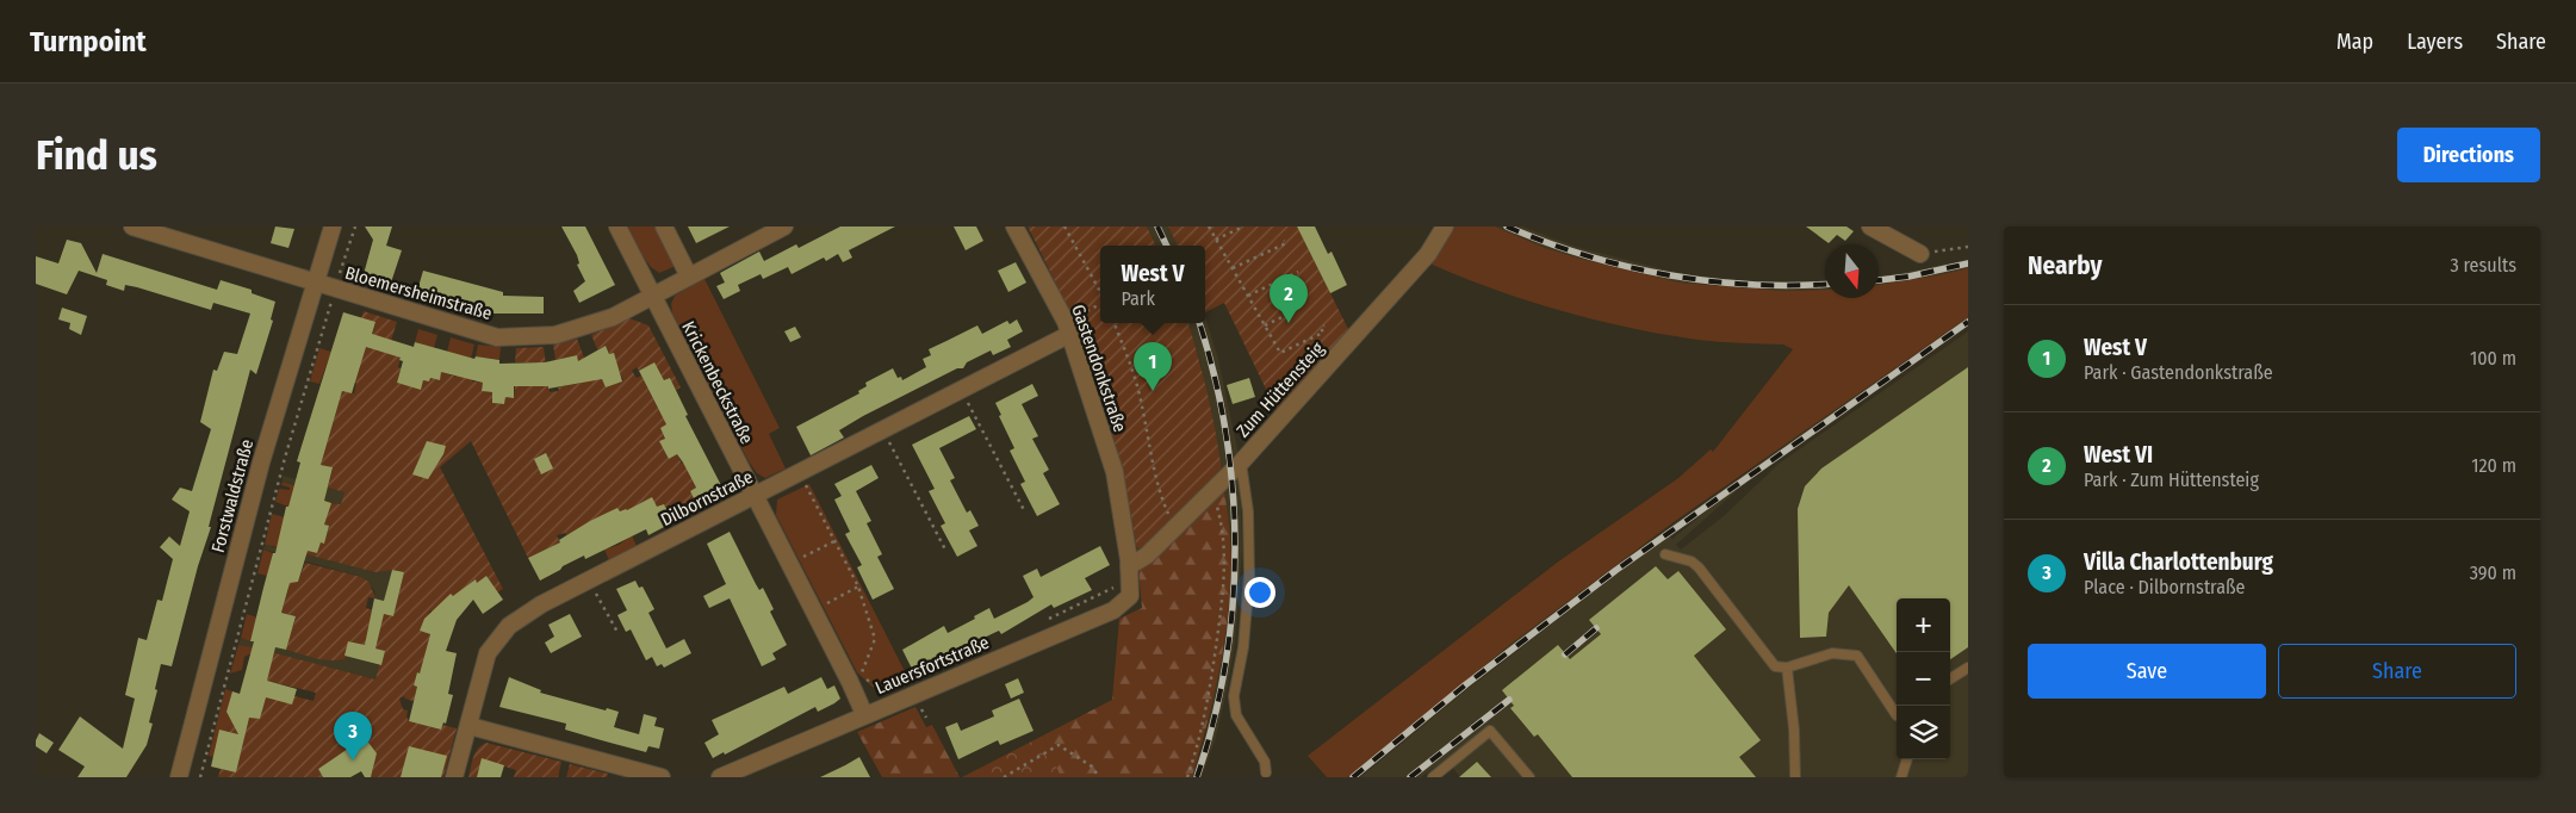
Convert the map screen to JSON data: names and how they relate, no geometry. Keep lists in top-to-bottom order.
{
  "streets": {
    "street": [
      "Bloemersheimstraße",
      "Gastendonkstraße",
      "Krickenbeckstraße",
      "Zum Hüttensteig",
      "Forstwaldstraße",
      "Dilbornstraße",
      "Lauersfortstraße"
    ]
  },
  "crossings": [
    ["Bloemersheimstraße", "Krickenbeckstraße"],
    ["Bloemersheimstraße", "Forstwaldstraße"],
    ["Gastendonkstraße", "Zum Hüttensteig"],
    ["Gastendonkstraße", "Dilbornstraße"],
    ["Gastendonkstraße", "Lauersfortstraße"],
    ["Krickenbeckstraße", "Dilbornstraße"],
    ["Krickenbeckstraße", "Lauersfortstraße"],
    ["Zum Hüttensteig", "Lauersfortstraße"]
  ],
  "north": "bottom",
  "page": {
    "header": "Turnpoint",
    "nav": ["Map", "Layers", "Share"],
    "buttons": [
      "Directions",
      ["Save", "Share"]
    ],
    "title": "Find us",
    "heading": ["Nearby", "3 results"],
    "popup": ["West V", "Park"],
    "pins": ["2", "1", "3"],
    "list": [
      {
        "mark": "1",
        "name": "West V",
        "note": "Park · Gastendonkstraße",
        "value": "100 m"
      },
      {
        "mark": "2",
        "name": "West VI",
        "note": "Park · Zum Hüttensteig",
        "value": "120 m"
      },
      {
        "mark": "3",
        "name": "Villa Charlottenburg",
        "note": "Place · Dilbornstraße",
        "value": "390 m"
      }
    ],
    "map_buttons": ["+", "−"]
  }
}
